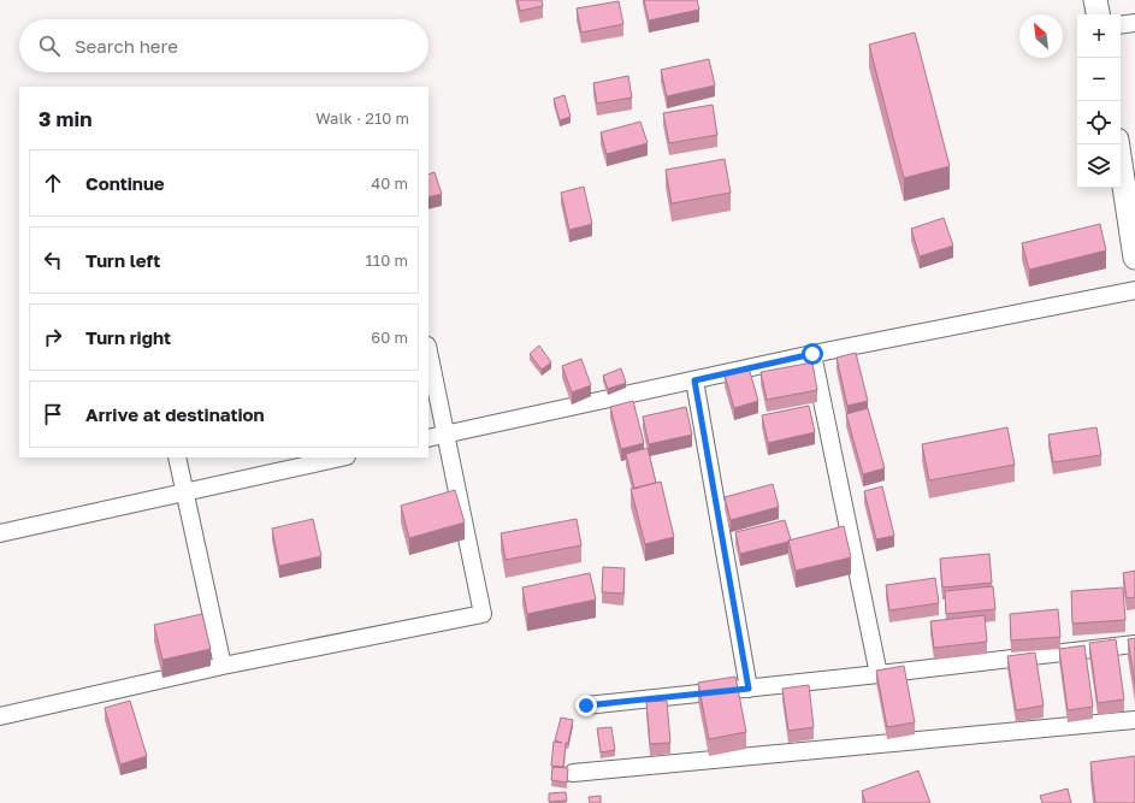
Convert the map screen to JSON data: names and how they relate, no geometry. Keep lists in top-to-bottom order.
{
  "north": "top left",
  "page": {
    "map_buttons": ["+", "−"],
    "search": "Search here",
    "heading": ["3 min", "Walk · 210 m"],
    "list": [
      ["Continue", "40 m"],
      ["Turn left", "110 m"],
      ["Turn right", "60 m"],
      "Arrive at destination"
    ]
  }
}
